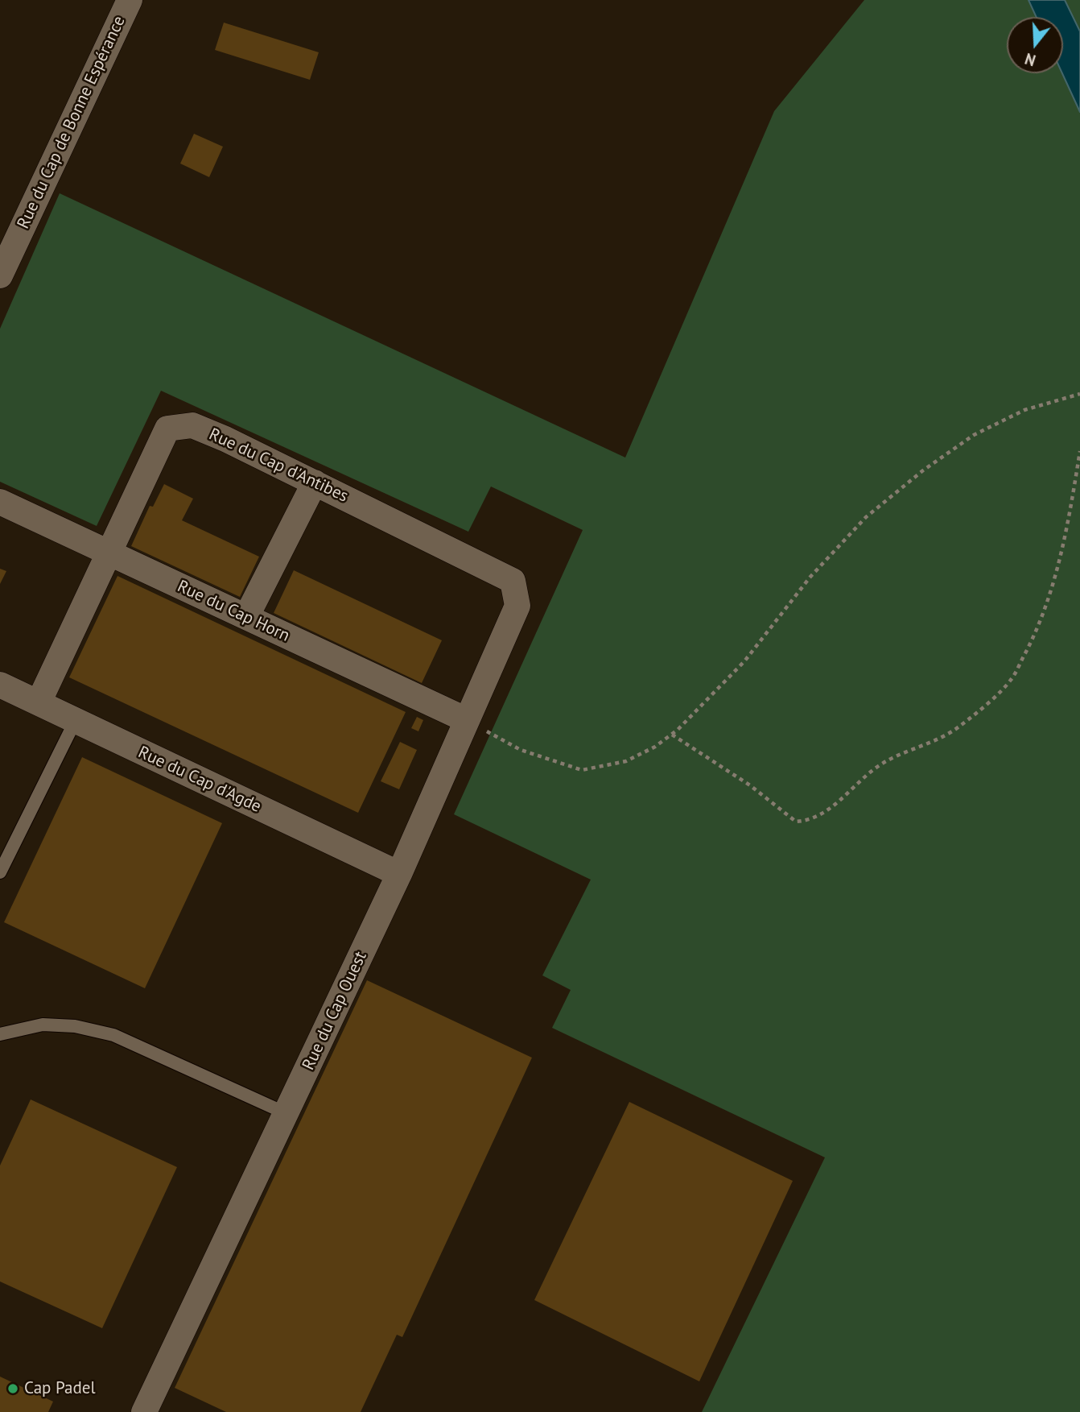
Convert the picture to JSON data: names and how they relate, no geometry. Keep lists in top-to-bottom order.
{
  "streets": {
    "street": [
      "Rue du Cap de Bonne Espérance",
      "Rue du Cap d'Antibes",
      "Rue du Cap Horn",
      "Rue du Cap d'Agde",
      "Rue du Cap Ouest"
    ]
  },
  "crossings": [
    ["Rue du Cap d'Antibes", "Rue du Cap Horn"],
    ["Rue du Cap d'Antibes", "Rue du Cap d'Agde"],
    ["Rue du Cap d'Antibes", "Rue du Cap Ouest"],
    ["Rue du Cap Horn", "Rue du Cap Ouest"],
    ["Rue du Cap d'Agde", "Rue du Cap Ouest"]
  ],
  "places": ["Cap Padel"],
  "north": "bottom"
}
